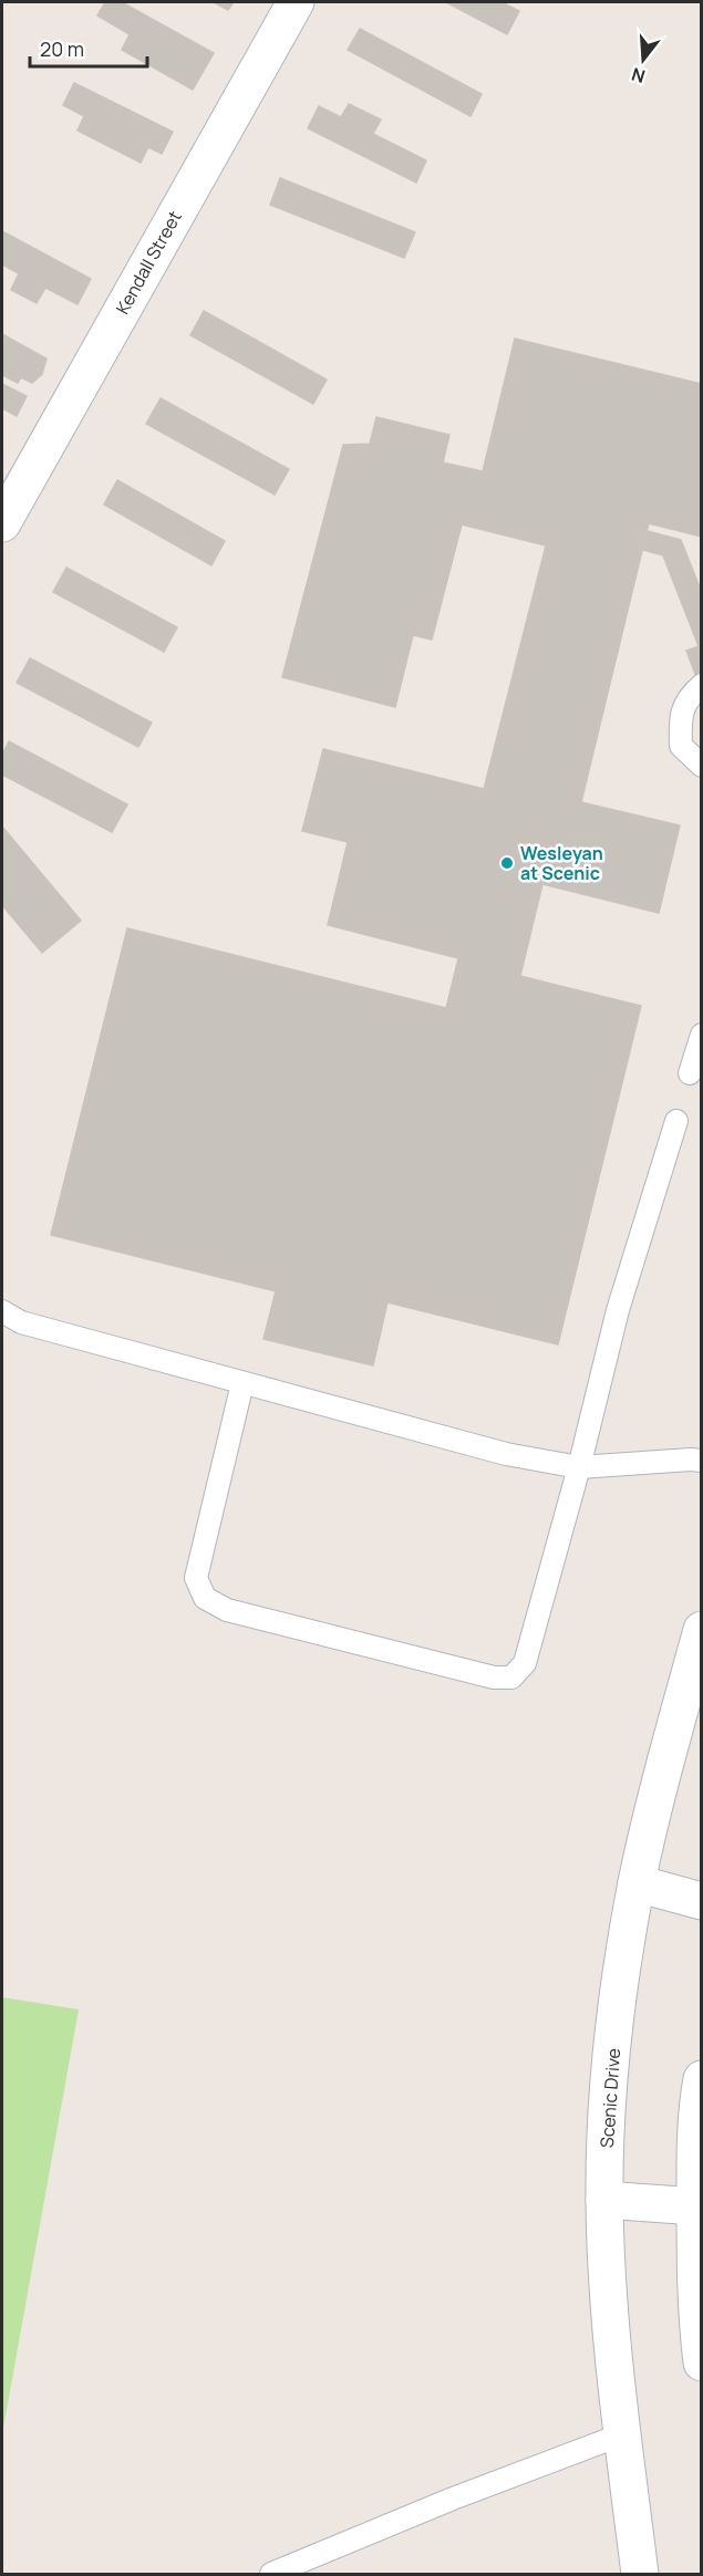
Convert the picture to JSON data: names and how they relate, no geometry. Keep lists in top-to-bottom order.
{
  "streets": {
    "street": ["Kendall Street", "Scenic Drive"]
  },
  "places": ["Wesleyan at Scenic"],
  "scale_bar": "20 m",
  "north": "bottom"
}
